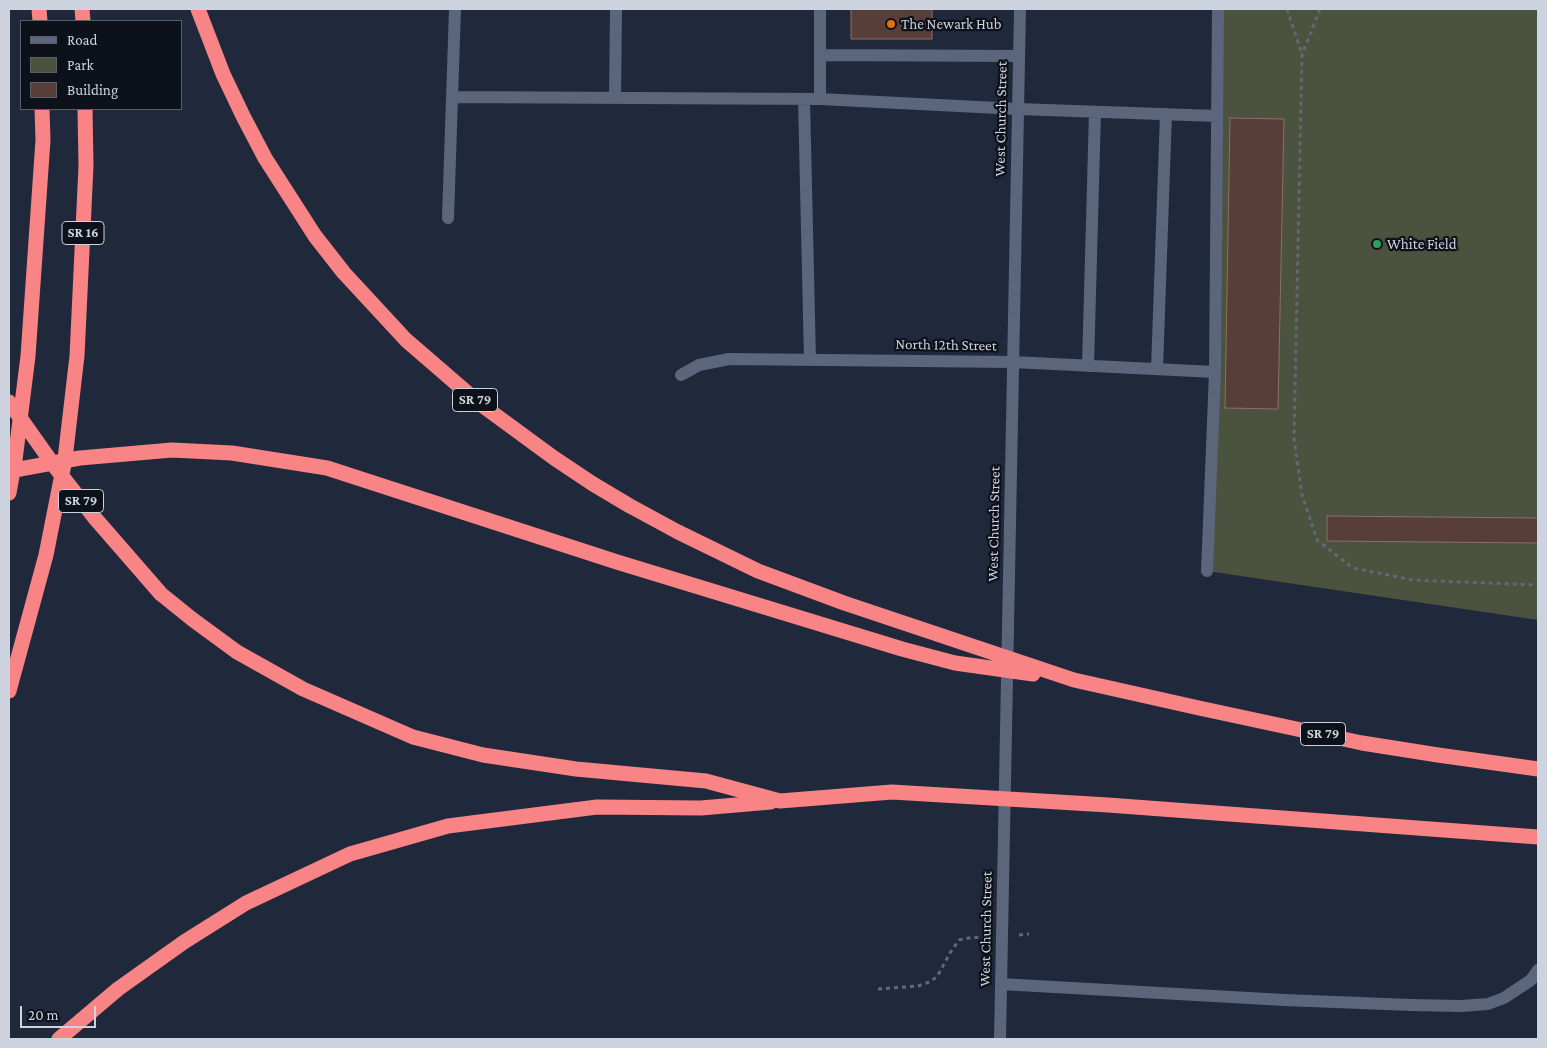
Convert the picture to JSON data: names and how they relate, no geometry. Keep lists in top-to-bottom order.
{
  "streets": {
    "highway": ["SR 16", "SR 79"],
    "street": ["West Church Street", "North 12th Street"]
  },
  "crossings": [
    ["West Church Street", "North 12th Street"]
  ],
  "places": ["The Newark Hub", "White Field"],
  "legend": ["Road", "Park", "Building"],
  "scale_bar": "20 m"
}
